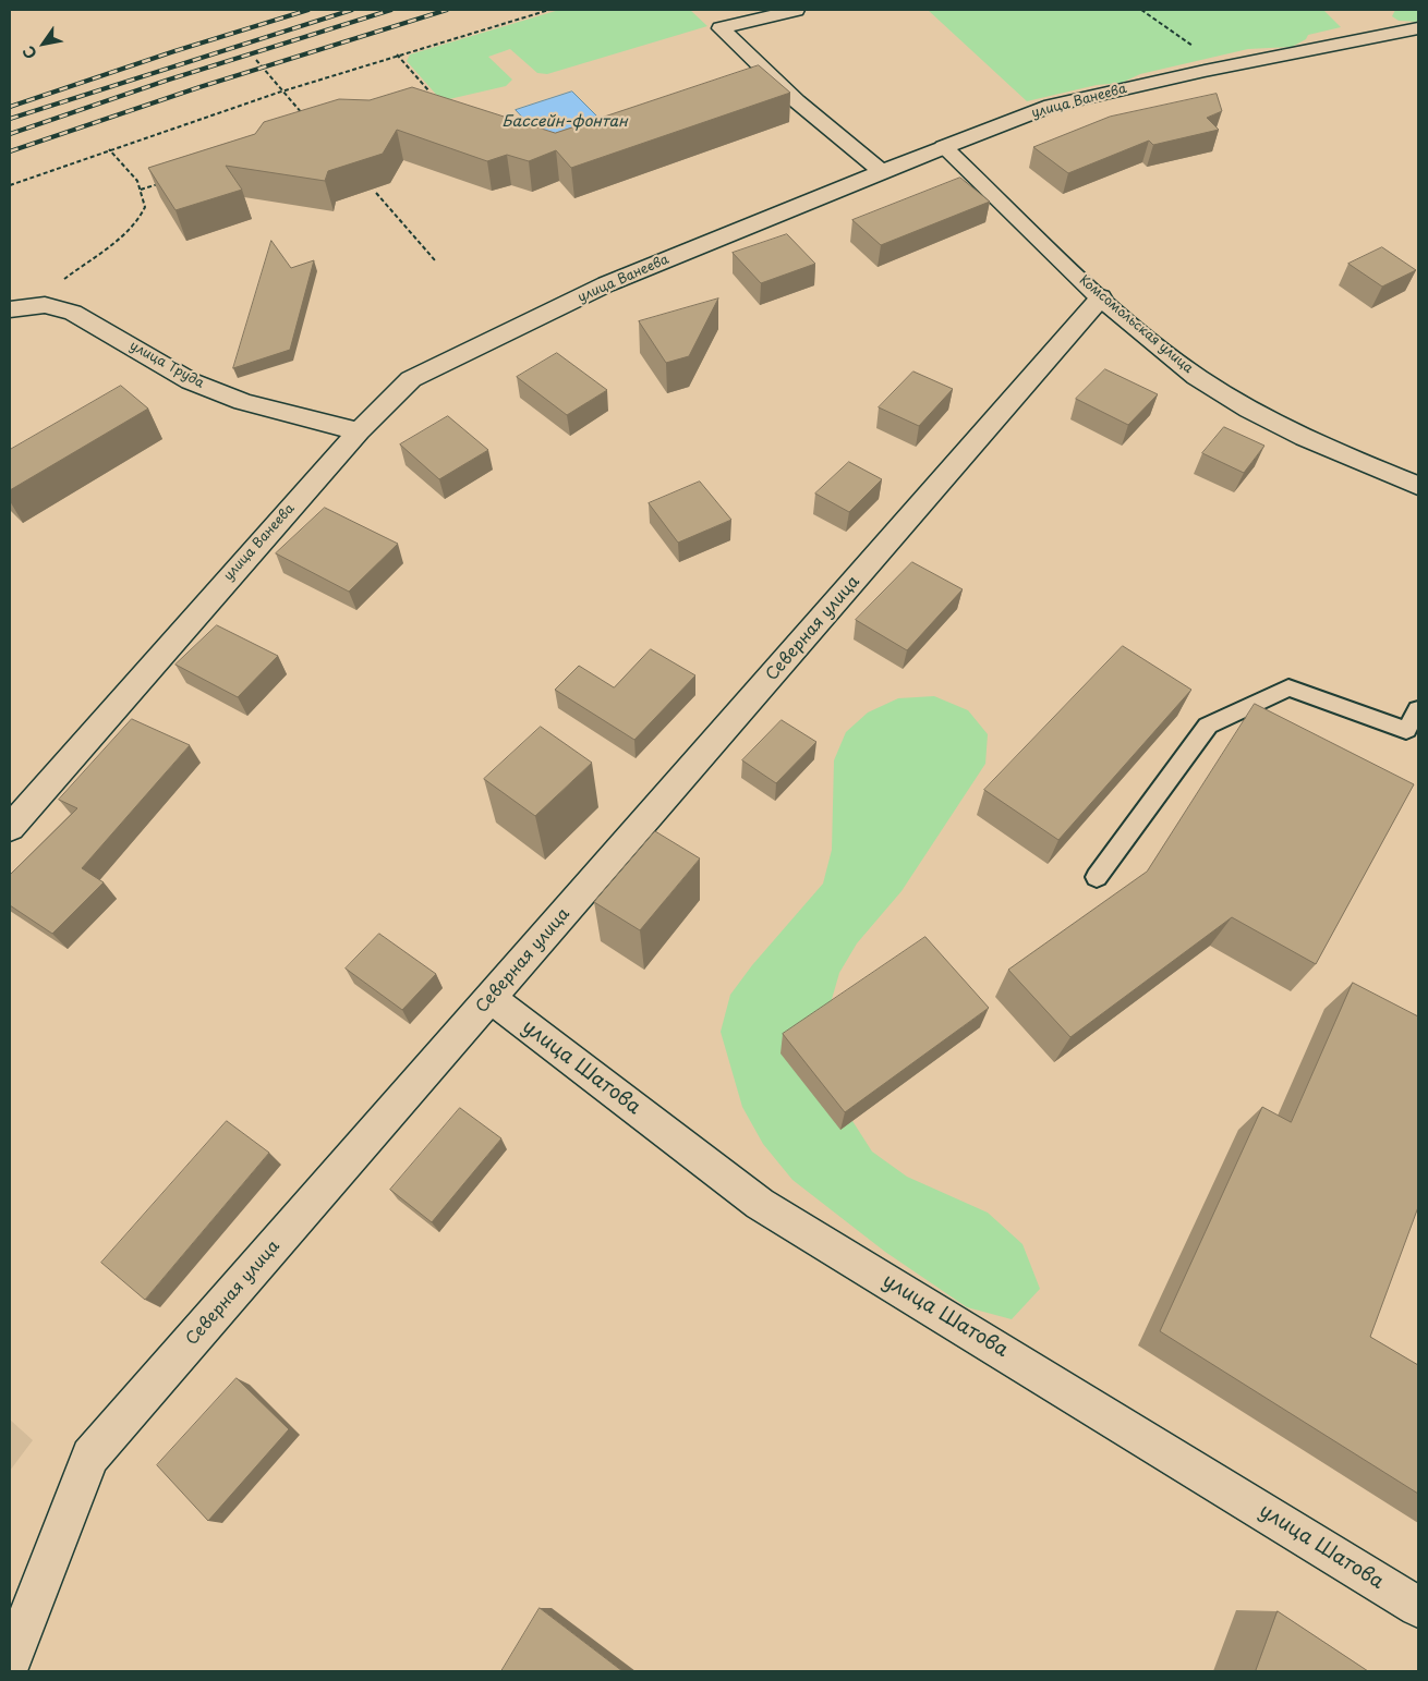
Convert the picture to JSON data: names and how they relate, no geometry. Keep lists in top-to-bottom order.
{
  "streets": {
    "street": [
      "улица Ванеева",
      "Комсомольская улица",
      "улица Труда",
      "Северная улица",
      "улица Шатова"
    ]
  },
  "crossings": [
    ["улица Ванеева", "Комсомольская улица"],
    ["улица Ванеева", "улица Труда"],
    ["Комсомольская улица", "Северная улица"],
    ["Северная улица", "улица Шатова"]
  ],
  "water": ["Бассейн-фонтан"],
  "north": "bottom left"
}
